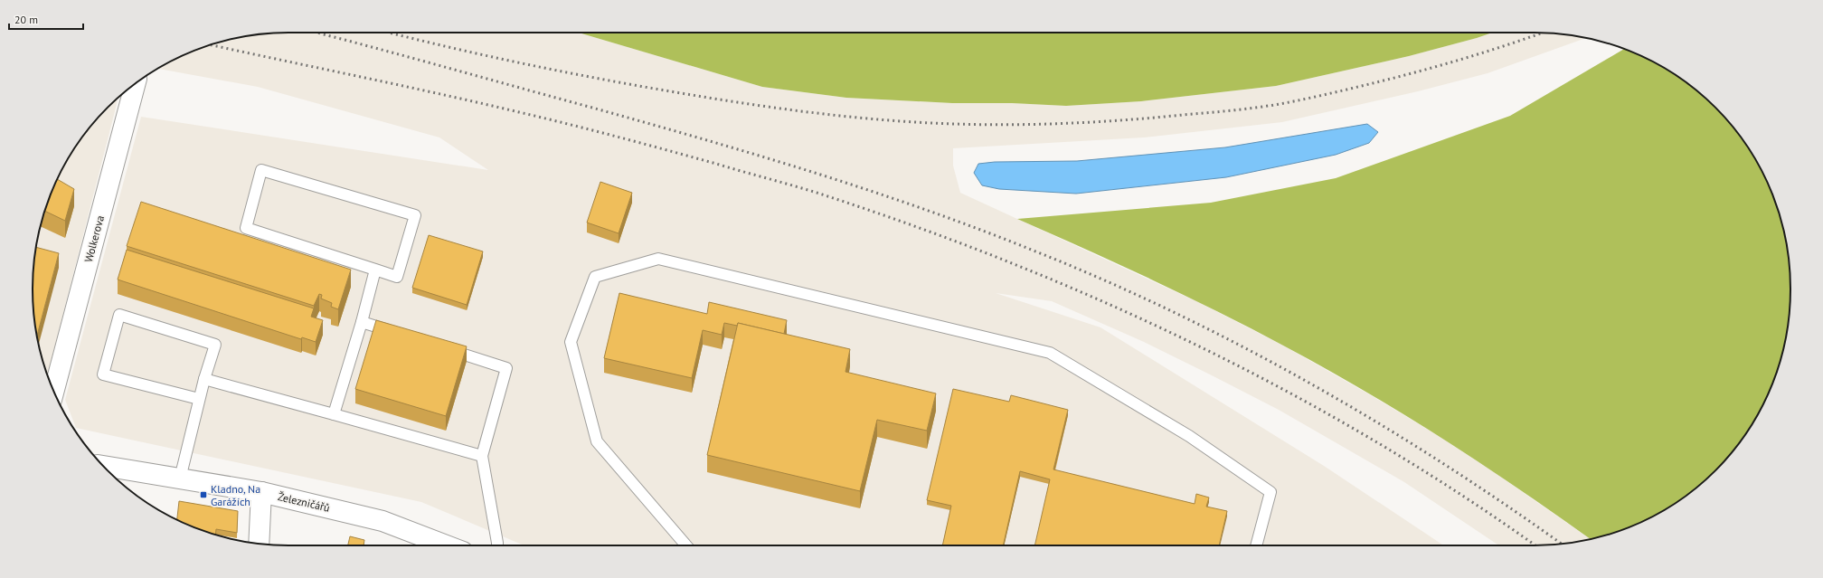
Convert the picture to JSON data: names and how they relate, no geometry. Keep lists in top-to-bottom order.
{
  "streets": {
    "street": ["Wolkerova", "Železničářů"]
  },
  "places": {
    "transit": ["Kladno, Na Garážích"]
  },
  "scale_bar": "20 m"
}
